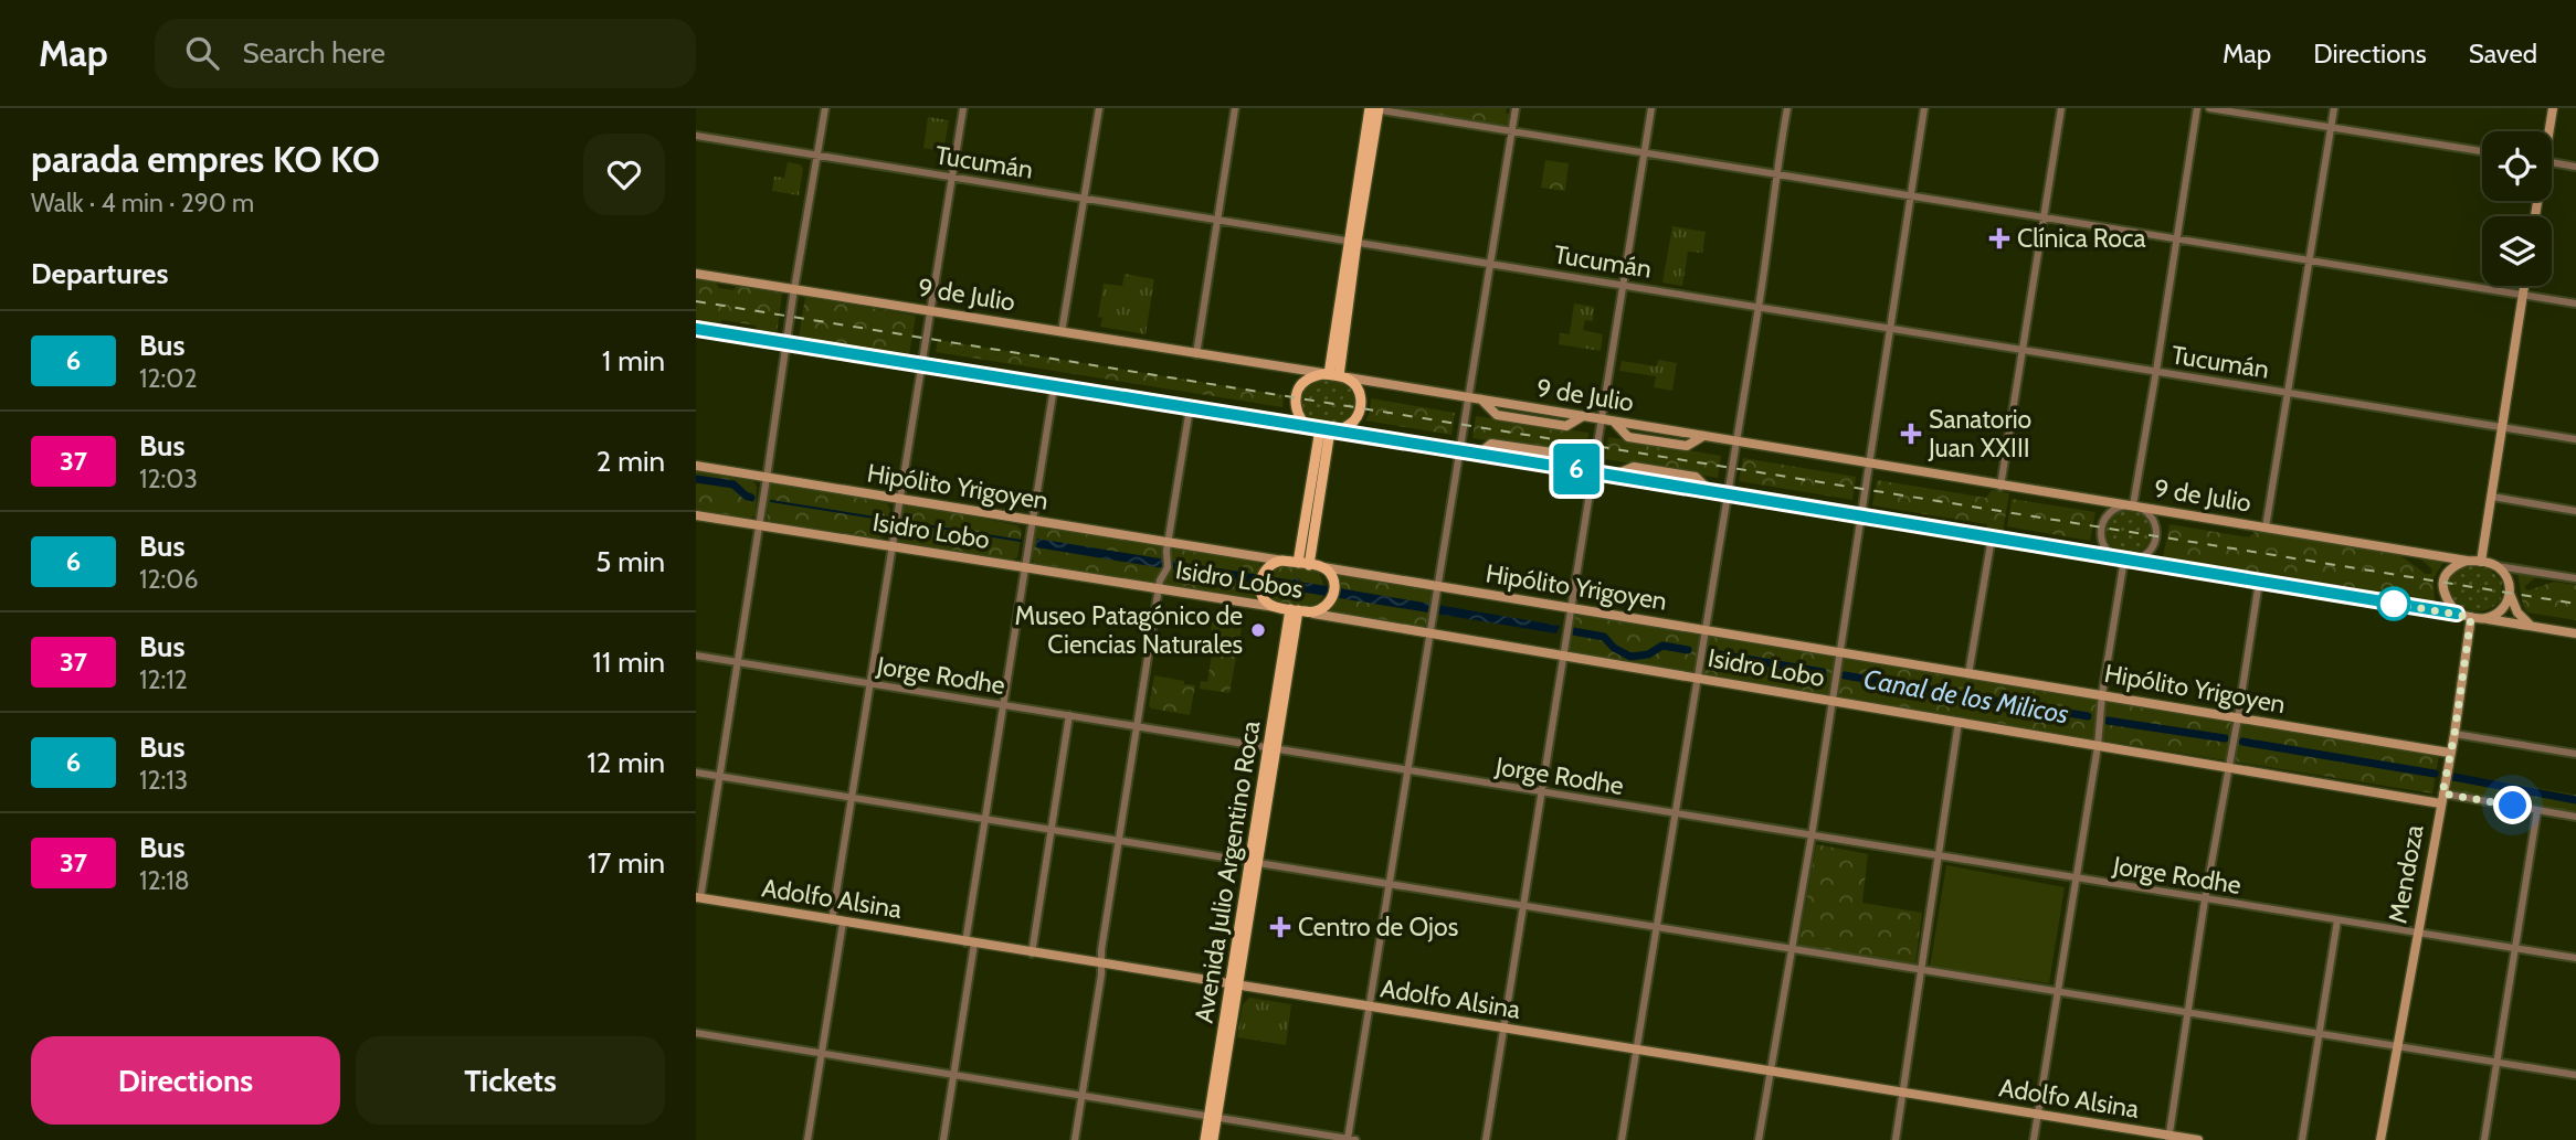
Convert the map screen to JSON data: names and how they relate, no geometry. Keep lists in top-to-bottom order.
{
  "streets": {
    "main road": [
      "9 de Julio",
      "Hipólito Yrigoyen",
      "Isidro Lobo",
      "Isidro Lobos",
      "Avenida Julio Argentino Roca",
      "Mendoza",
      "Adolfo Alsina"
    ],
    "street": ["Tucumán", "Jorge Rodhe"]
  },
  "crossings": [
    ["9 de Julio", "Mendoza"],
    ["Hipólito Yrigoyen", "Isidro Lobo"],
    ["Hipólito Yrigoyen", "Isidro Lobos"],
    ["Hipólito Yrigoyen", "Avenida Julio Argentino Roca"],
    ["Hipólito Yrigoyen", "Mendoza"],
    ["Isidro Lobo", "Isidro Lobos"],
    ["Isidro Lobo", "Avenida Julio Argentino Roca"],
    ["Isidro Lobo", "Mendoza"],
    ["Isidro Lobos", "Avenida Julio Argentino Roca"],
    ["Jorge Rodhe", "Avenida Julio Argentino Roca"],
    ["Jorge Rodhe", "Mendoza"],
    ["Avenida Julio Argentino Roca", "Adolfo Alsina"]
  ],
  "water": ["Canal de los Milicos"],
  "places": {
    "health": ["Clínica Roca", "Sanatorio Juan XXIII", "Centro de Ojos"],
    "other": ["Museo Patagónico de Ciencias Naturales"]
  },
  "lines": ["bus line 6"],
  "page": {
    "header": "Map",
    "search": "Search here",
    "nav": ["Map", "Directions", "Saved"],
    "heading": [
      ["parada empres KO KO", "Walk · 4 min · 290 m"],
      "Departures"
    ],
    "on_map": "6",
    "list": [
      {
        "mark": "6",
        "name": "Bus",
        "note": "12:02",
        "value": "1 min"
      },
      {
        "mark": "37",
        "name": "Bus",
        "note": "12:03",
        "value": "2 min"
      },
      {
        "mark": "6",
        "name": "Bus",
        "note": "12:06",
        "value": "5 min"
      },
      {
        "mark": "37",
        "name": "Bus",
        "note": "12:12",
        "value": "11 min"
      },
      {
        "mark": "6",
        "name": "Bus",
        "note": "12:13",
        "value": "12 min"
      },
      {
        "mark": "37",
        "name": "Bus",
        "note": "12:18",
        "value": "17 min"
      }
    ],
    "buttons": ["Directions", "Tickets"]
  }
}
